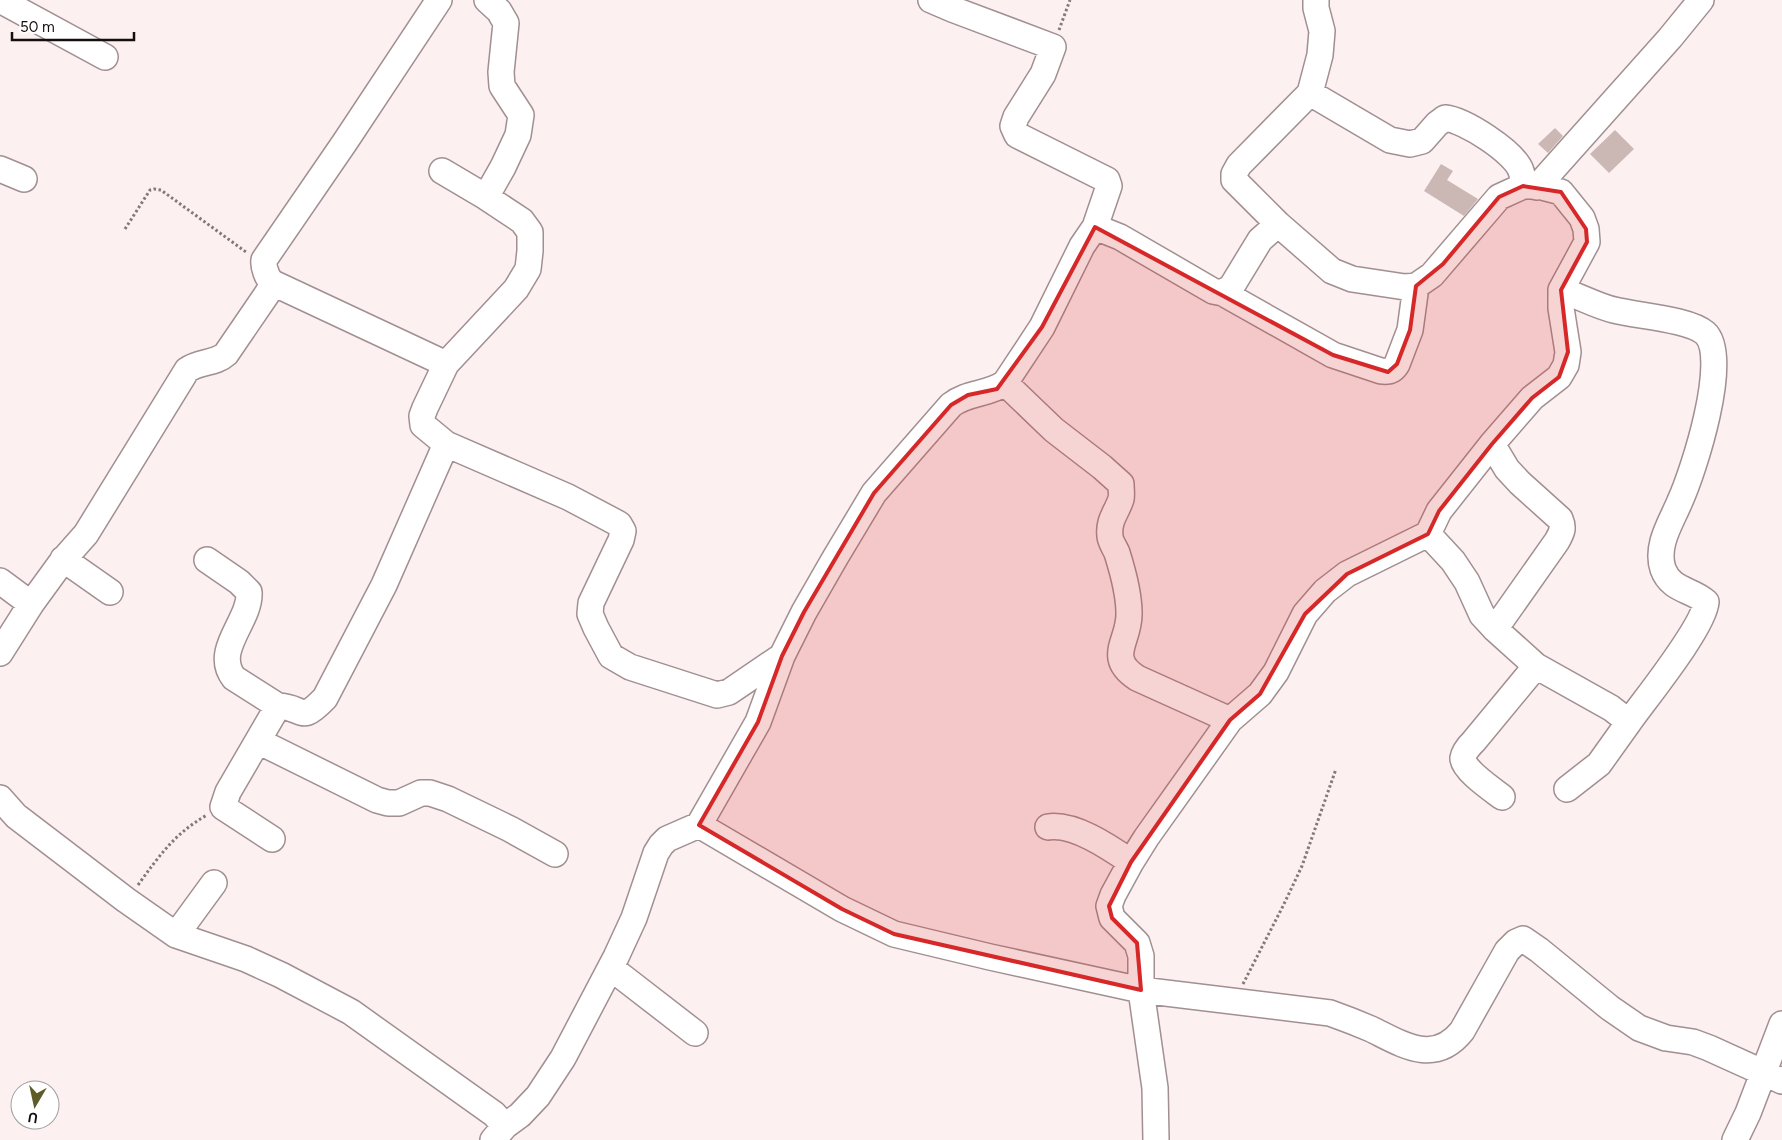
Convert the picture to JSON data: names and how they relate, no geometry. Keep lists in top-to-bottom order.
{
  "scale_bar": "50 m",
  "north": "bottom"
}
